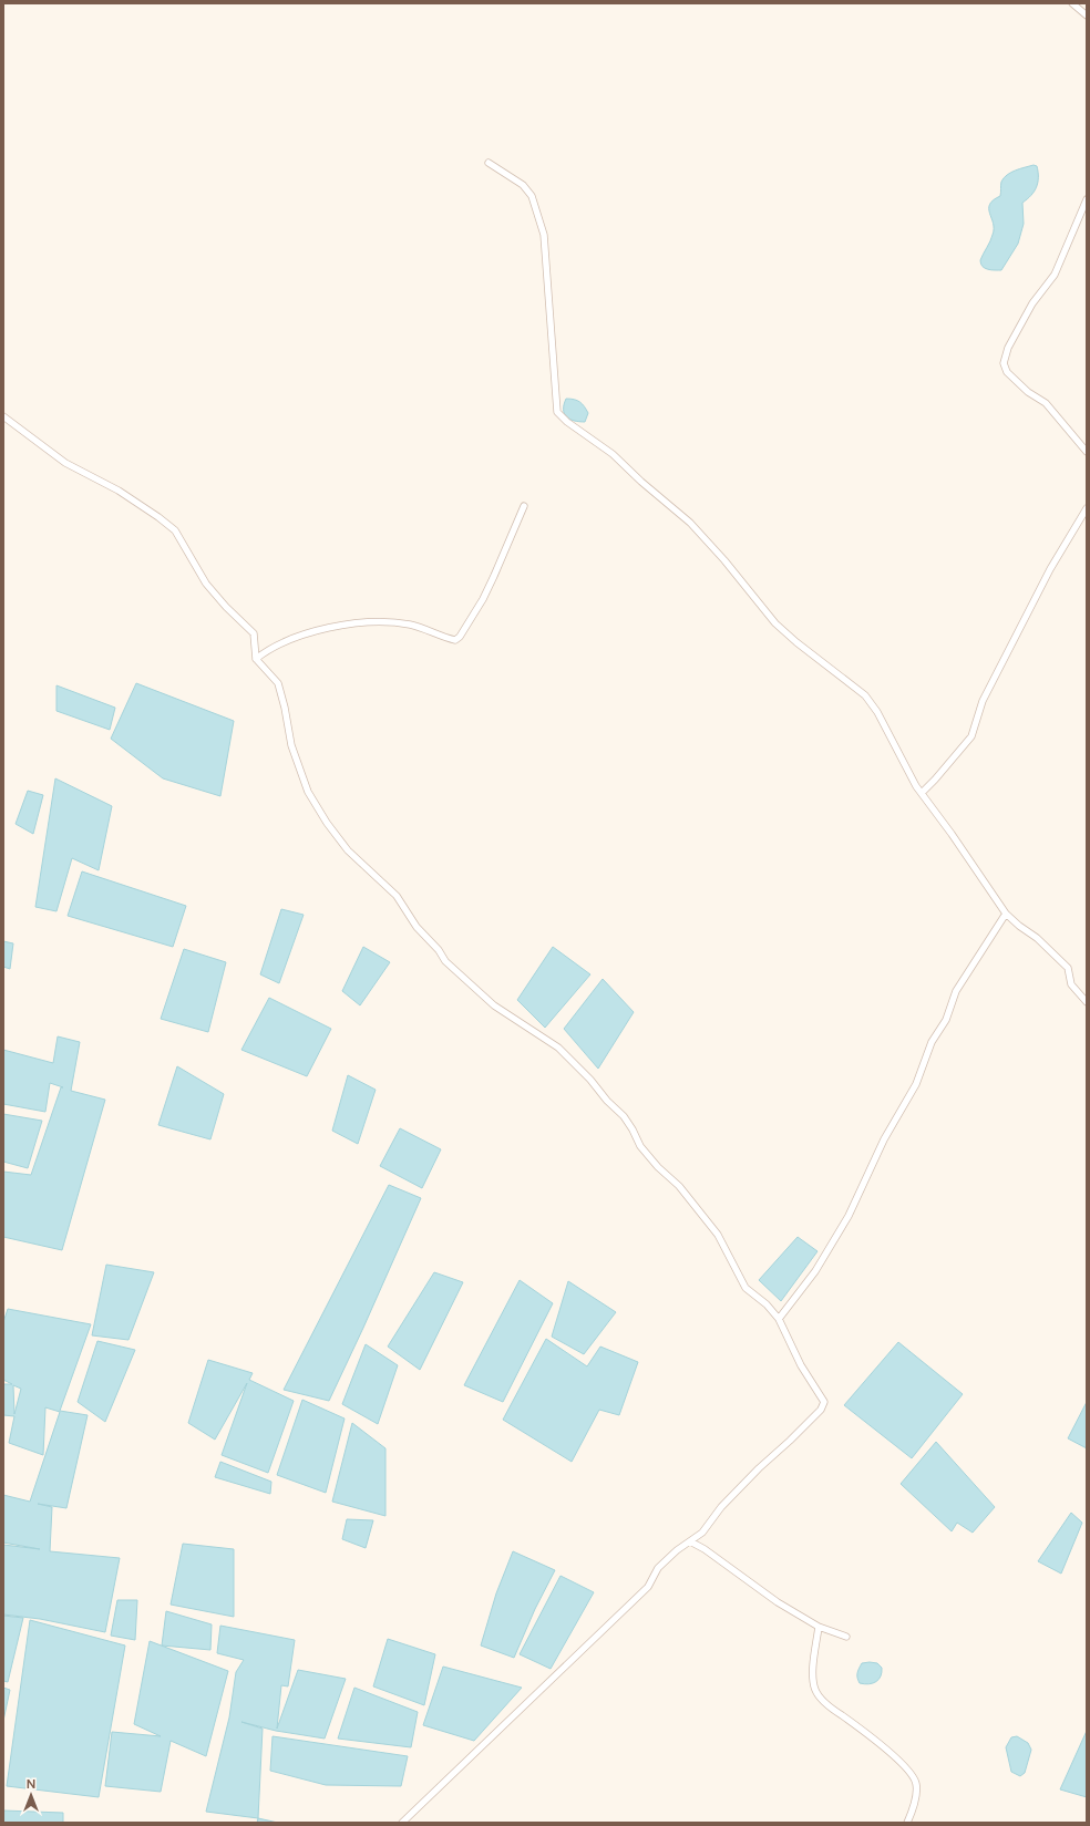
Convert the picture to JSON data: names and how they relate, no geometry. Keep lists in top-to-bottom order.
{
  "north": "top"
}
